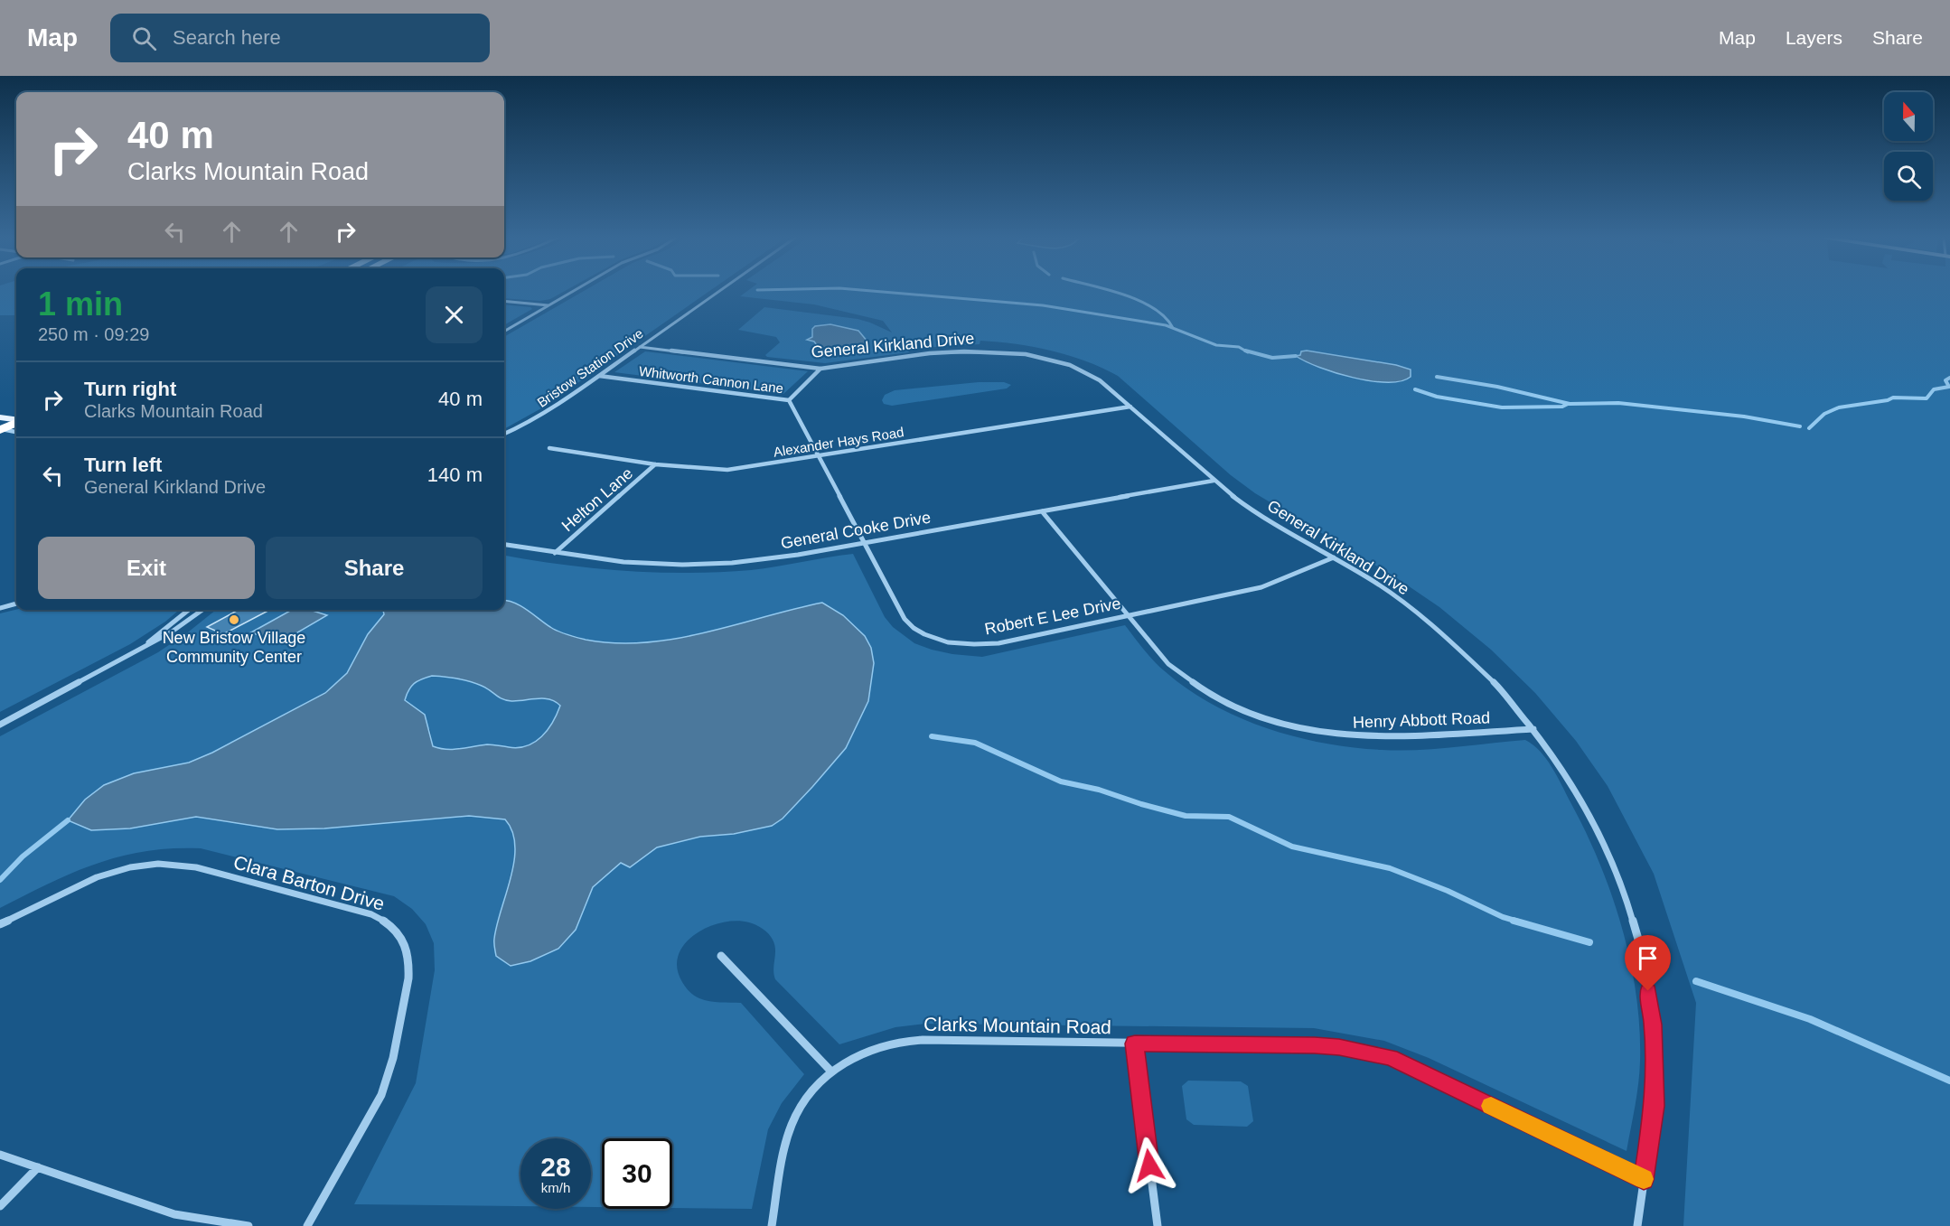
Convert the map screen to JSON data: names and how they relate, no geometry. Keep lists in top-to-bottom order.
{
  "streets": {
    "street": [
      "General Kirkland Drive",
      "Bristow Station Drive",
      "Whitworth Cannon Lane",
      "Alexander Hays Road",
      "Helton Lane",
      "General Cooke Drive",
      "Robert E Lee Drive",
      "Henry Abbott Road",
      "Clara Barton Drive",
      "Clarks Mountain Road"
    ]
  },
  "crossings": [
    ["General Kirkland Drive", "Bristow Station Drive"],
    ["General Kirkland Drive", "Alexander Hays Road"],
    ["General Kirkland Drive", "General Cooke Drive"],
    ["General Kirkland Drive", "Robert E Lee Drive"],
    ["General Kirkland Drive", "Henry Abbott Road"],
    ["General Kirkland Drive", "Clarks Mountain Road"],
    ["Bristow Station Drive", "Whitworth Cannon Lane"],
    ["Whitworth Cannon Lane", "Robert E Lee Drive"],
    ["Alexander Hays Road", "Helton Lane"],
    ["Alexander Hays Road", "Robert E Lee Drive"],
    ["Helton Lane", "General Cooke Drive"],
    ["General Cooke Drive", "Robert E Lee Drive"],
    ["General Cooke Drive", "Henry Abbott Road"],
    ["Robert E Lee Drive", "Henry Abbott Road"]
  ],
  "places": ["New Bristow Village Community Center"],
  "north": "top",
  "page": {
    "header": "Map",
    "search": "Search here",
    "nav": ["Map", "Layers", "Share"],
    "turn": ["40 m", "Clarks Mountain Road"],
    "heading": ["1 min", "250 m · 09:29"],
    "list": [
      {
        "name": "Turn right",
        "note": "Clarks Mountain Road",
        "value": "40 m"
      },
      {
        "name": "Turn left",
        "note": "General Kirkland Drive",
        "value": "140 m"
      }
    ],
    "buttons": ["Exit", "Share"],
    "speed": "28 km/h",
    "limit": "30"
  }
}
